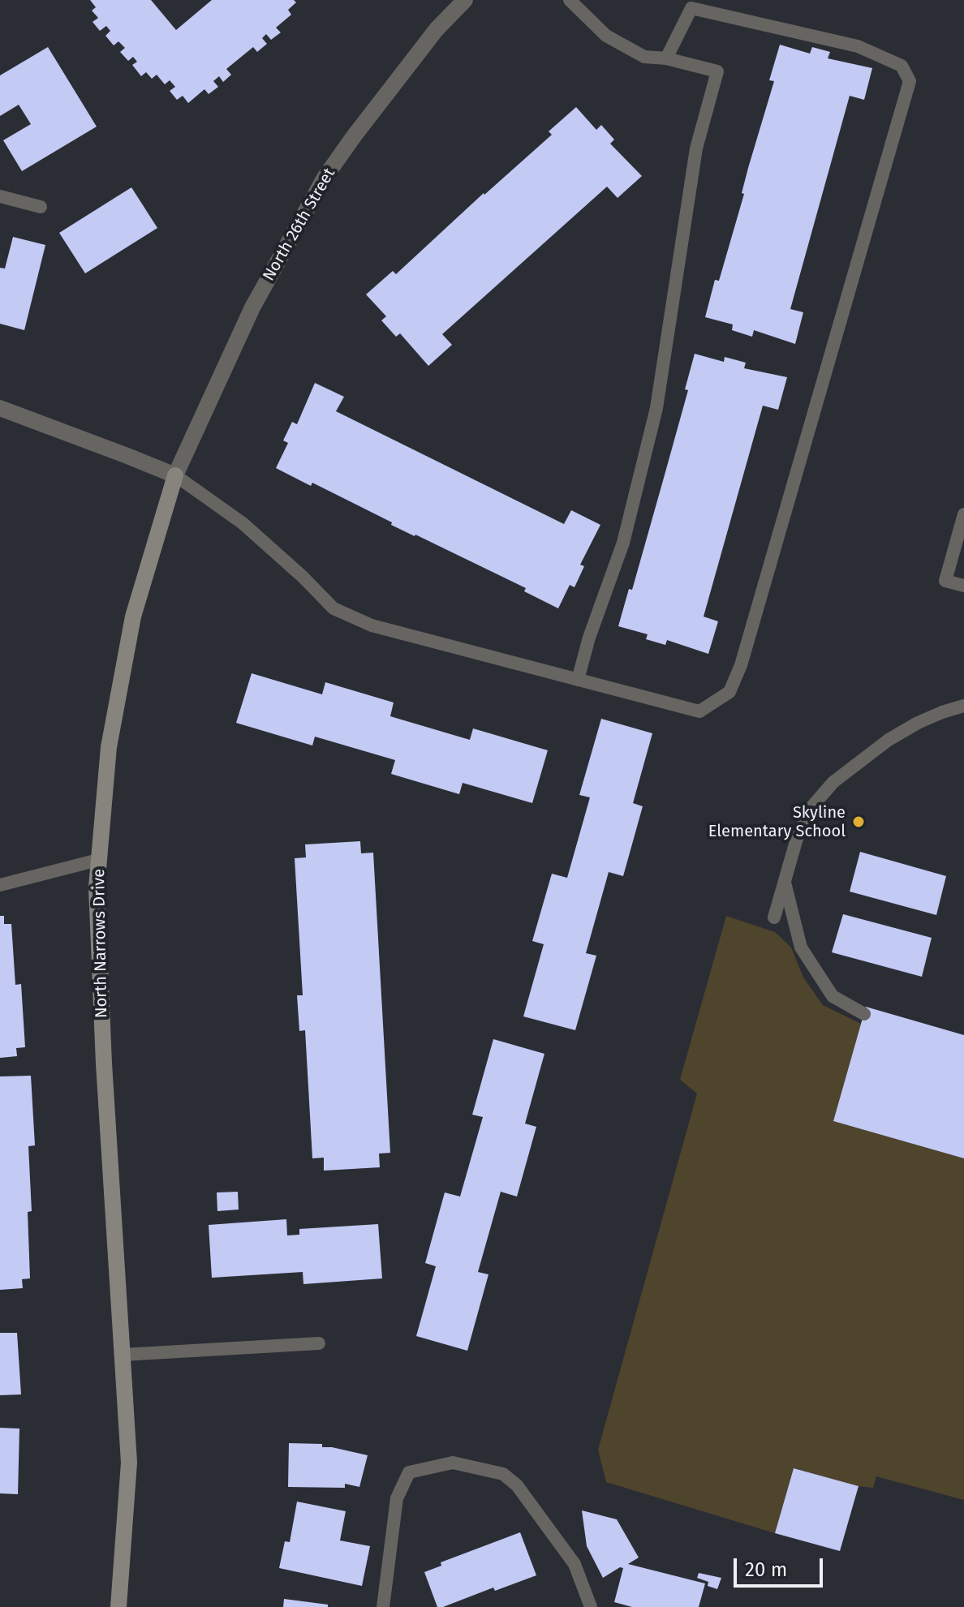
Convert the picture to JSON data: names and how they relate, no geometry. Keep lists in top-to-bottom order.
{
  "streets": {
    "main road": ["North Narrows Drive"],
    "street": ["North 26th Street"]
  },
  "crossings": [
    ["North 26th Street", "North Narrows Drive"]
  ],
  "places": ["Skyline Elementary School"],
  "scale_bar": "20 m"
}
